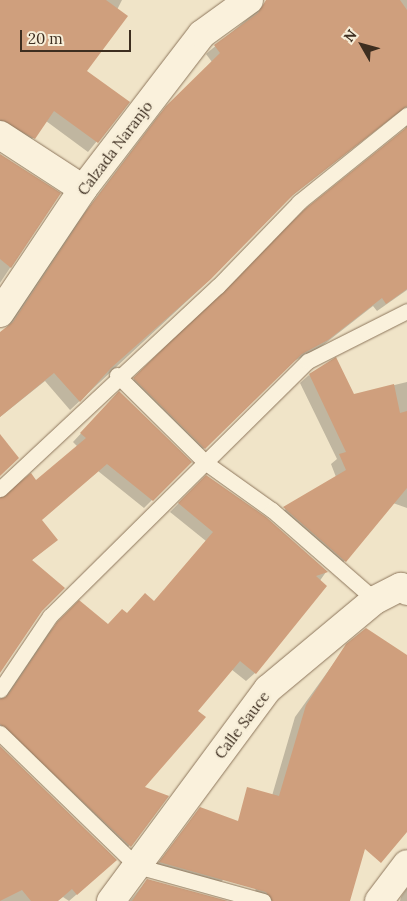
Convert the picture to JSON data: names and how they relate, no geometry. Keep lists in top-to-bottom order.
{
  "streets": {
    "street": ["Calzada Naranjo", "Calle Sauce"]
  },
  "scale_bar": "20 m",
  "north": "top left"
}
